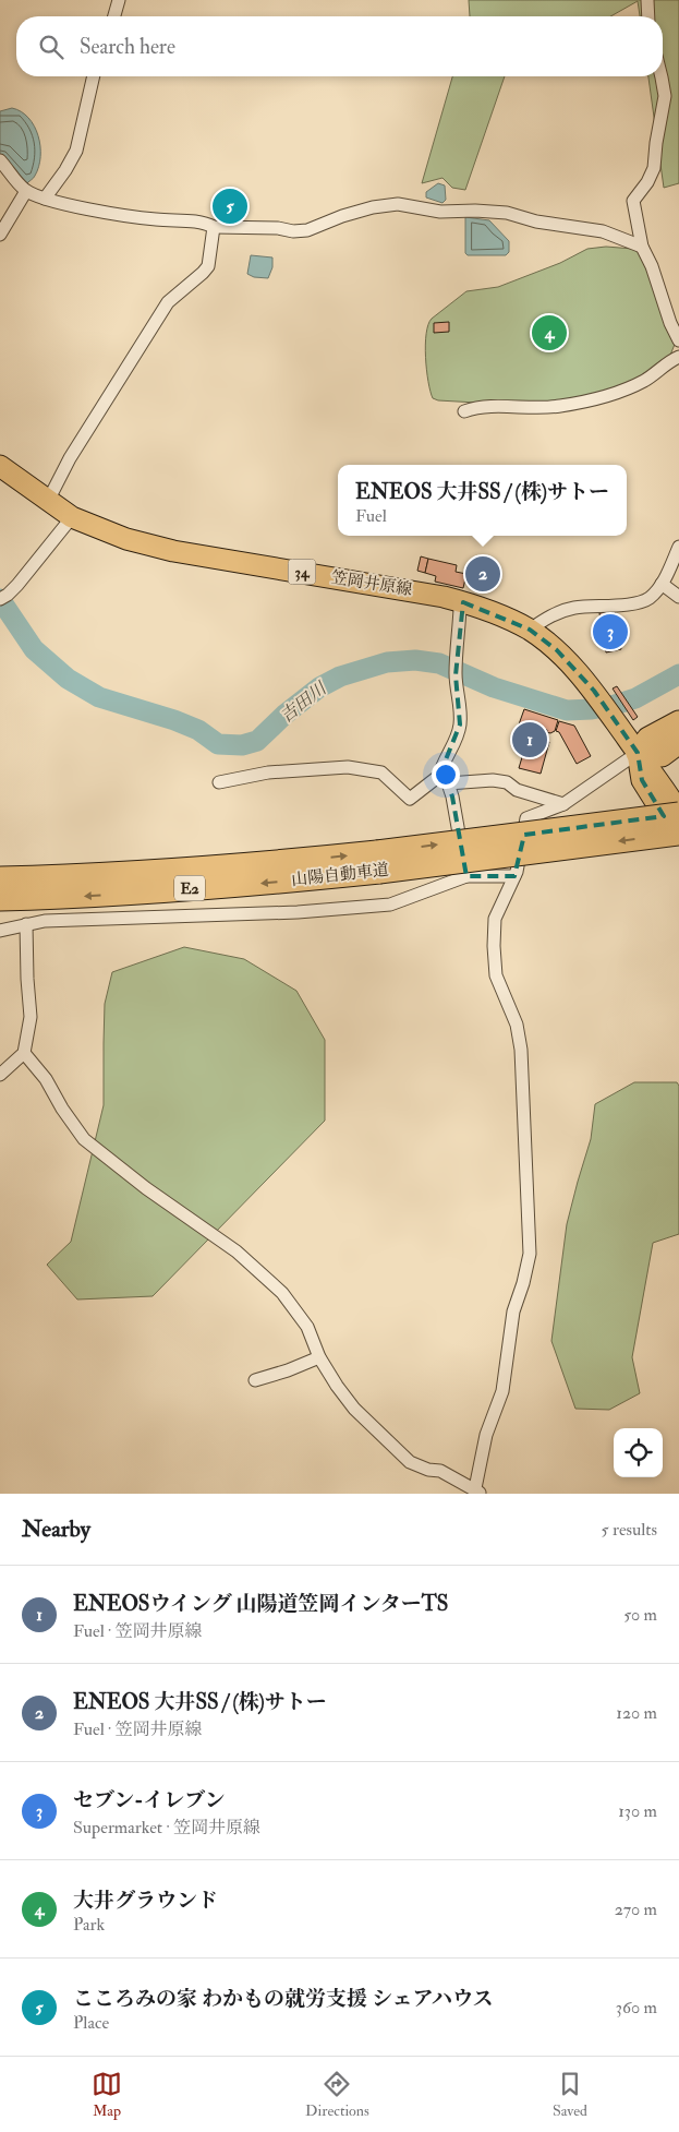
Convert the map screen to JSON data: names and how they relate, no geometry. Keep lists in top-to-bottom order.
{
  "streets": {
    "highway": ["山陽自動車道", "E2"],
    "main road": ["34", "笠岡井原線"]
  },
  "crossings": [
    ["笠岡井原線", "山陽自動車道"]
  ],
  "water": ["吉田川"],
  "page": {
    "search": "Search here",
    "pins": [
      "5",
      "4",
      "2",
      "3",
      "1"
    ],
    "popup": ["ENEOS 大井SS / (株)サトー", "Fuel"],
    "heading": ["Nearby", "5 results"],
    "list": [
      {
        "mark": "1",
        "name": "ENEOSウイング 山陽道笠岡インターTS",
        "note": "Fuel · 笠岡井原線",
        "value": "50 m"
      },
      {
        "mark": "2",
        "name": "ENEOS 大井SS / (株)サトー",
        "note": "Fuel · 笠岡井原線",
        "value": "120 m"
      },
      {
        "mark": "3",
        "name": "セブン-イレブン",
        "note": "Supermarket · 笠岡井原線",
        "value": "130 m"
      },
      {
        "mark": "4",
        "name": "大井グラウンド",
        "note": "Park",
        "value": "270 m"
      },
      {
        "mark": "5",
        "name": "こころみの家 わかもの就労支援 シェアハウス",
        "note": "Place",
        "value": "360 m"
      }
    ],
    "nav": ["Map", "Directions", "Saved"]
  }
}
